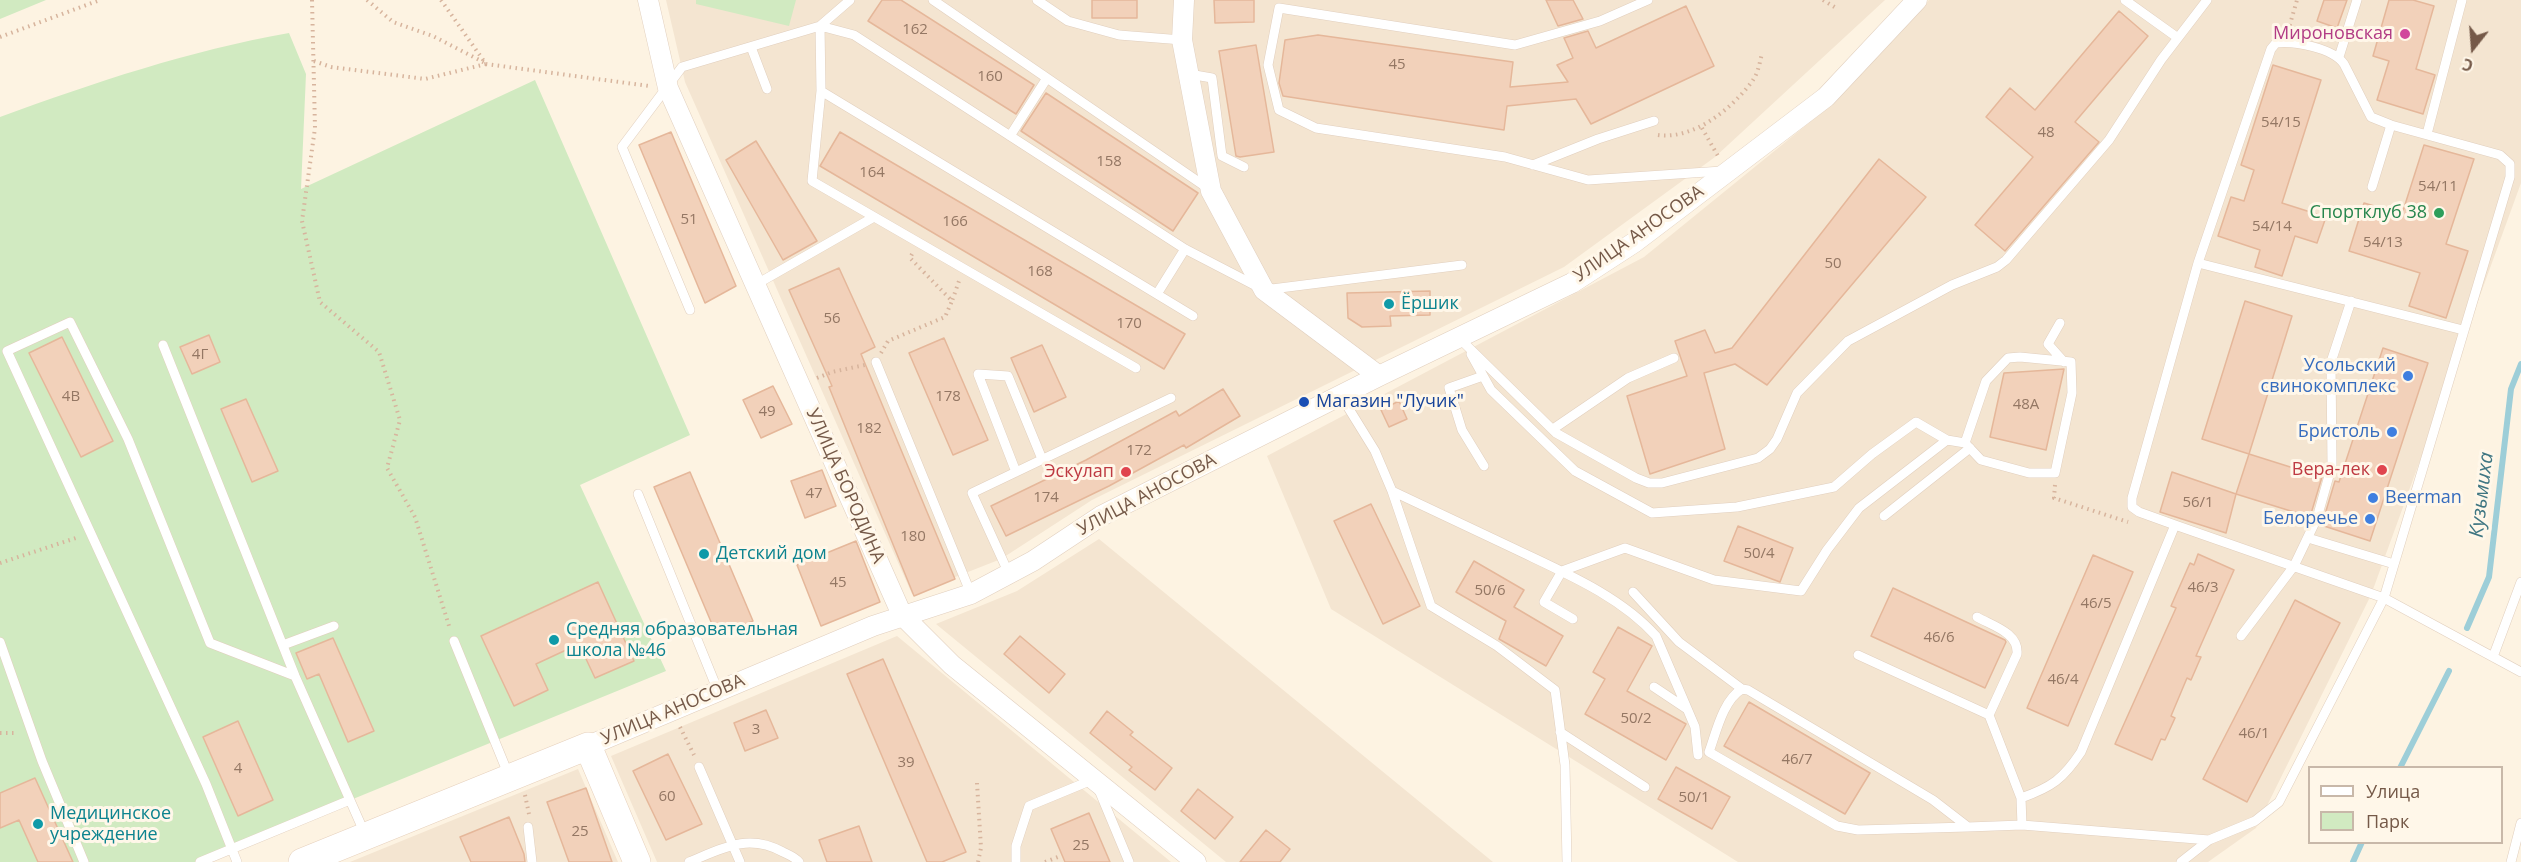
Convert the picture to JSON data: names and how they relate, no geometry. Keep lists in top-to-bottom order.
{
  "streets": {
    "street": ["УЛИЦА АНОСОВА", "УЛИЦА БОРОДИНА"]
  },
  "crossings": [
    ["УЛИЦА АНОСОВА", "УЛИЦА БОРОДИНА"]
  ],
  "water": ["Кузьмиха"],
  "places": [
    "Мироновская",
    "Спортклуб 38",
    "Ёршик",
    "Усольский свинокомплекс",
    "Магазин \"Лучик\"",
    "Бристоль",
    "Вера-лек",
    "Эскулап",
    "Beerman",
    "Белоречье",
    "Детский дом",
    "Средняя образовательная школа №46",
    "Медицинское учреждение"
  ],
  "house_numbers": [
    "162",
    "45",
    "160",
    "54/15",
    "48",
    "158",
    "164",
    "54/11",
    "51",
    "166",
    "54/14",
    "54/13",
    "50",
    "168",
    "56",
    "170",
    "4Г",
    "4В",
    "178",
    "48А",
    "49",
    "182",
    "172",
    "47",
    "174",
    "56/1",
    "180",
    "50/4",
    "45",
    "46/3",
    "50/6",
    "46/5",
    "46/6",
    "46/4",
    "50/2",
    "3",
    "46/1",
    "46/7",
    "39",
    "4",
    "60",
    "50/1",
    "25",
    "25"
  ],
  "legend": ["Улица", "Парк"],
  "north": "bottom"
}
